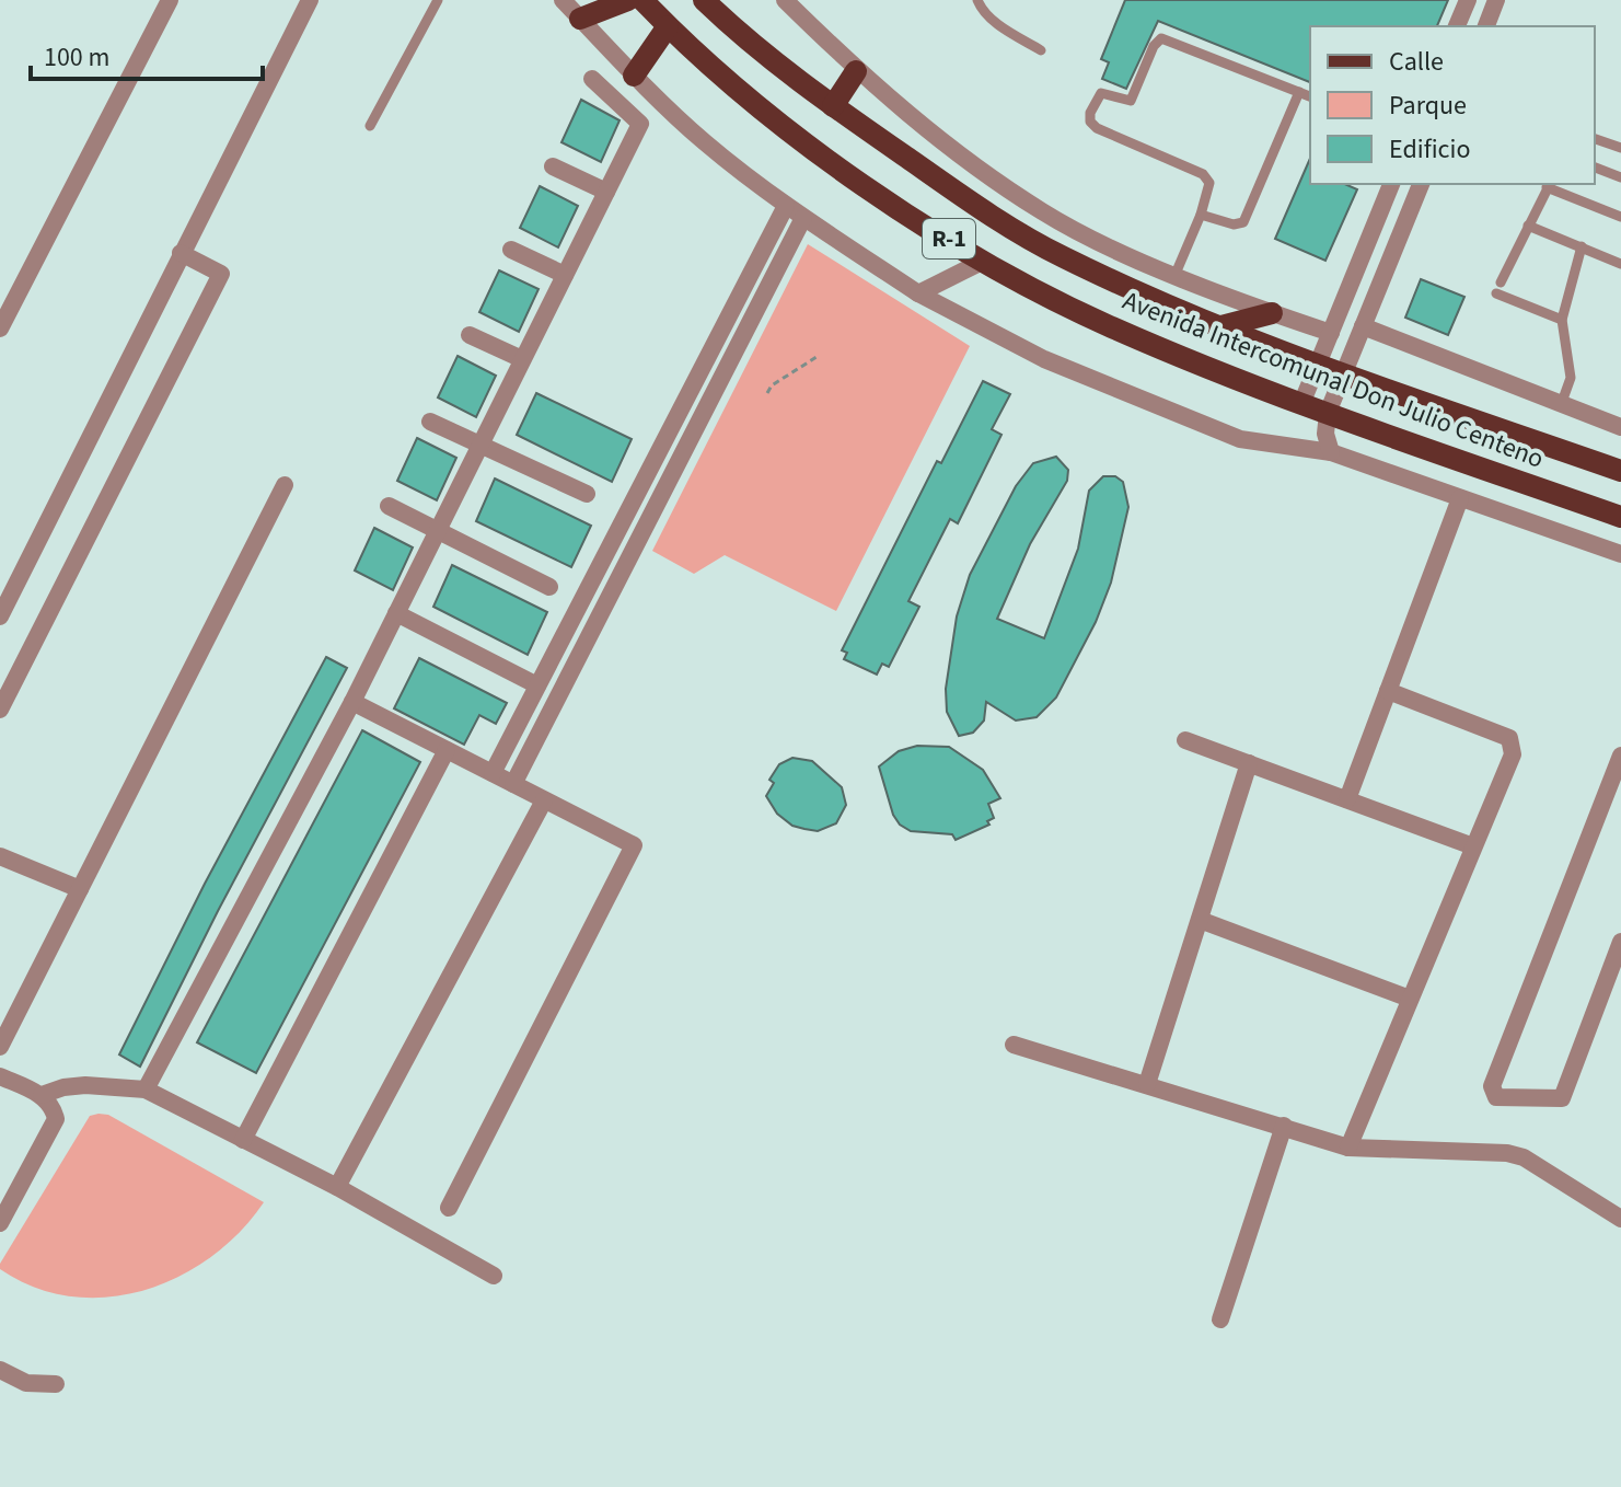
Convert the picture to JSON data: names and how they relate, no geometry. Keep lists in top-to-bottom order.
{
  "streets": {
    "main road": ["R-1", "Avenida Intercomunal Don Julio Centeno"]
  },
  "legend": ["Calle", "Parque", "Edificio"],
  "scale_bar": "100 m"
}
